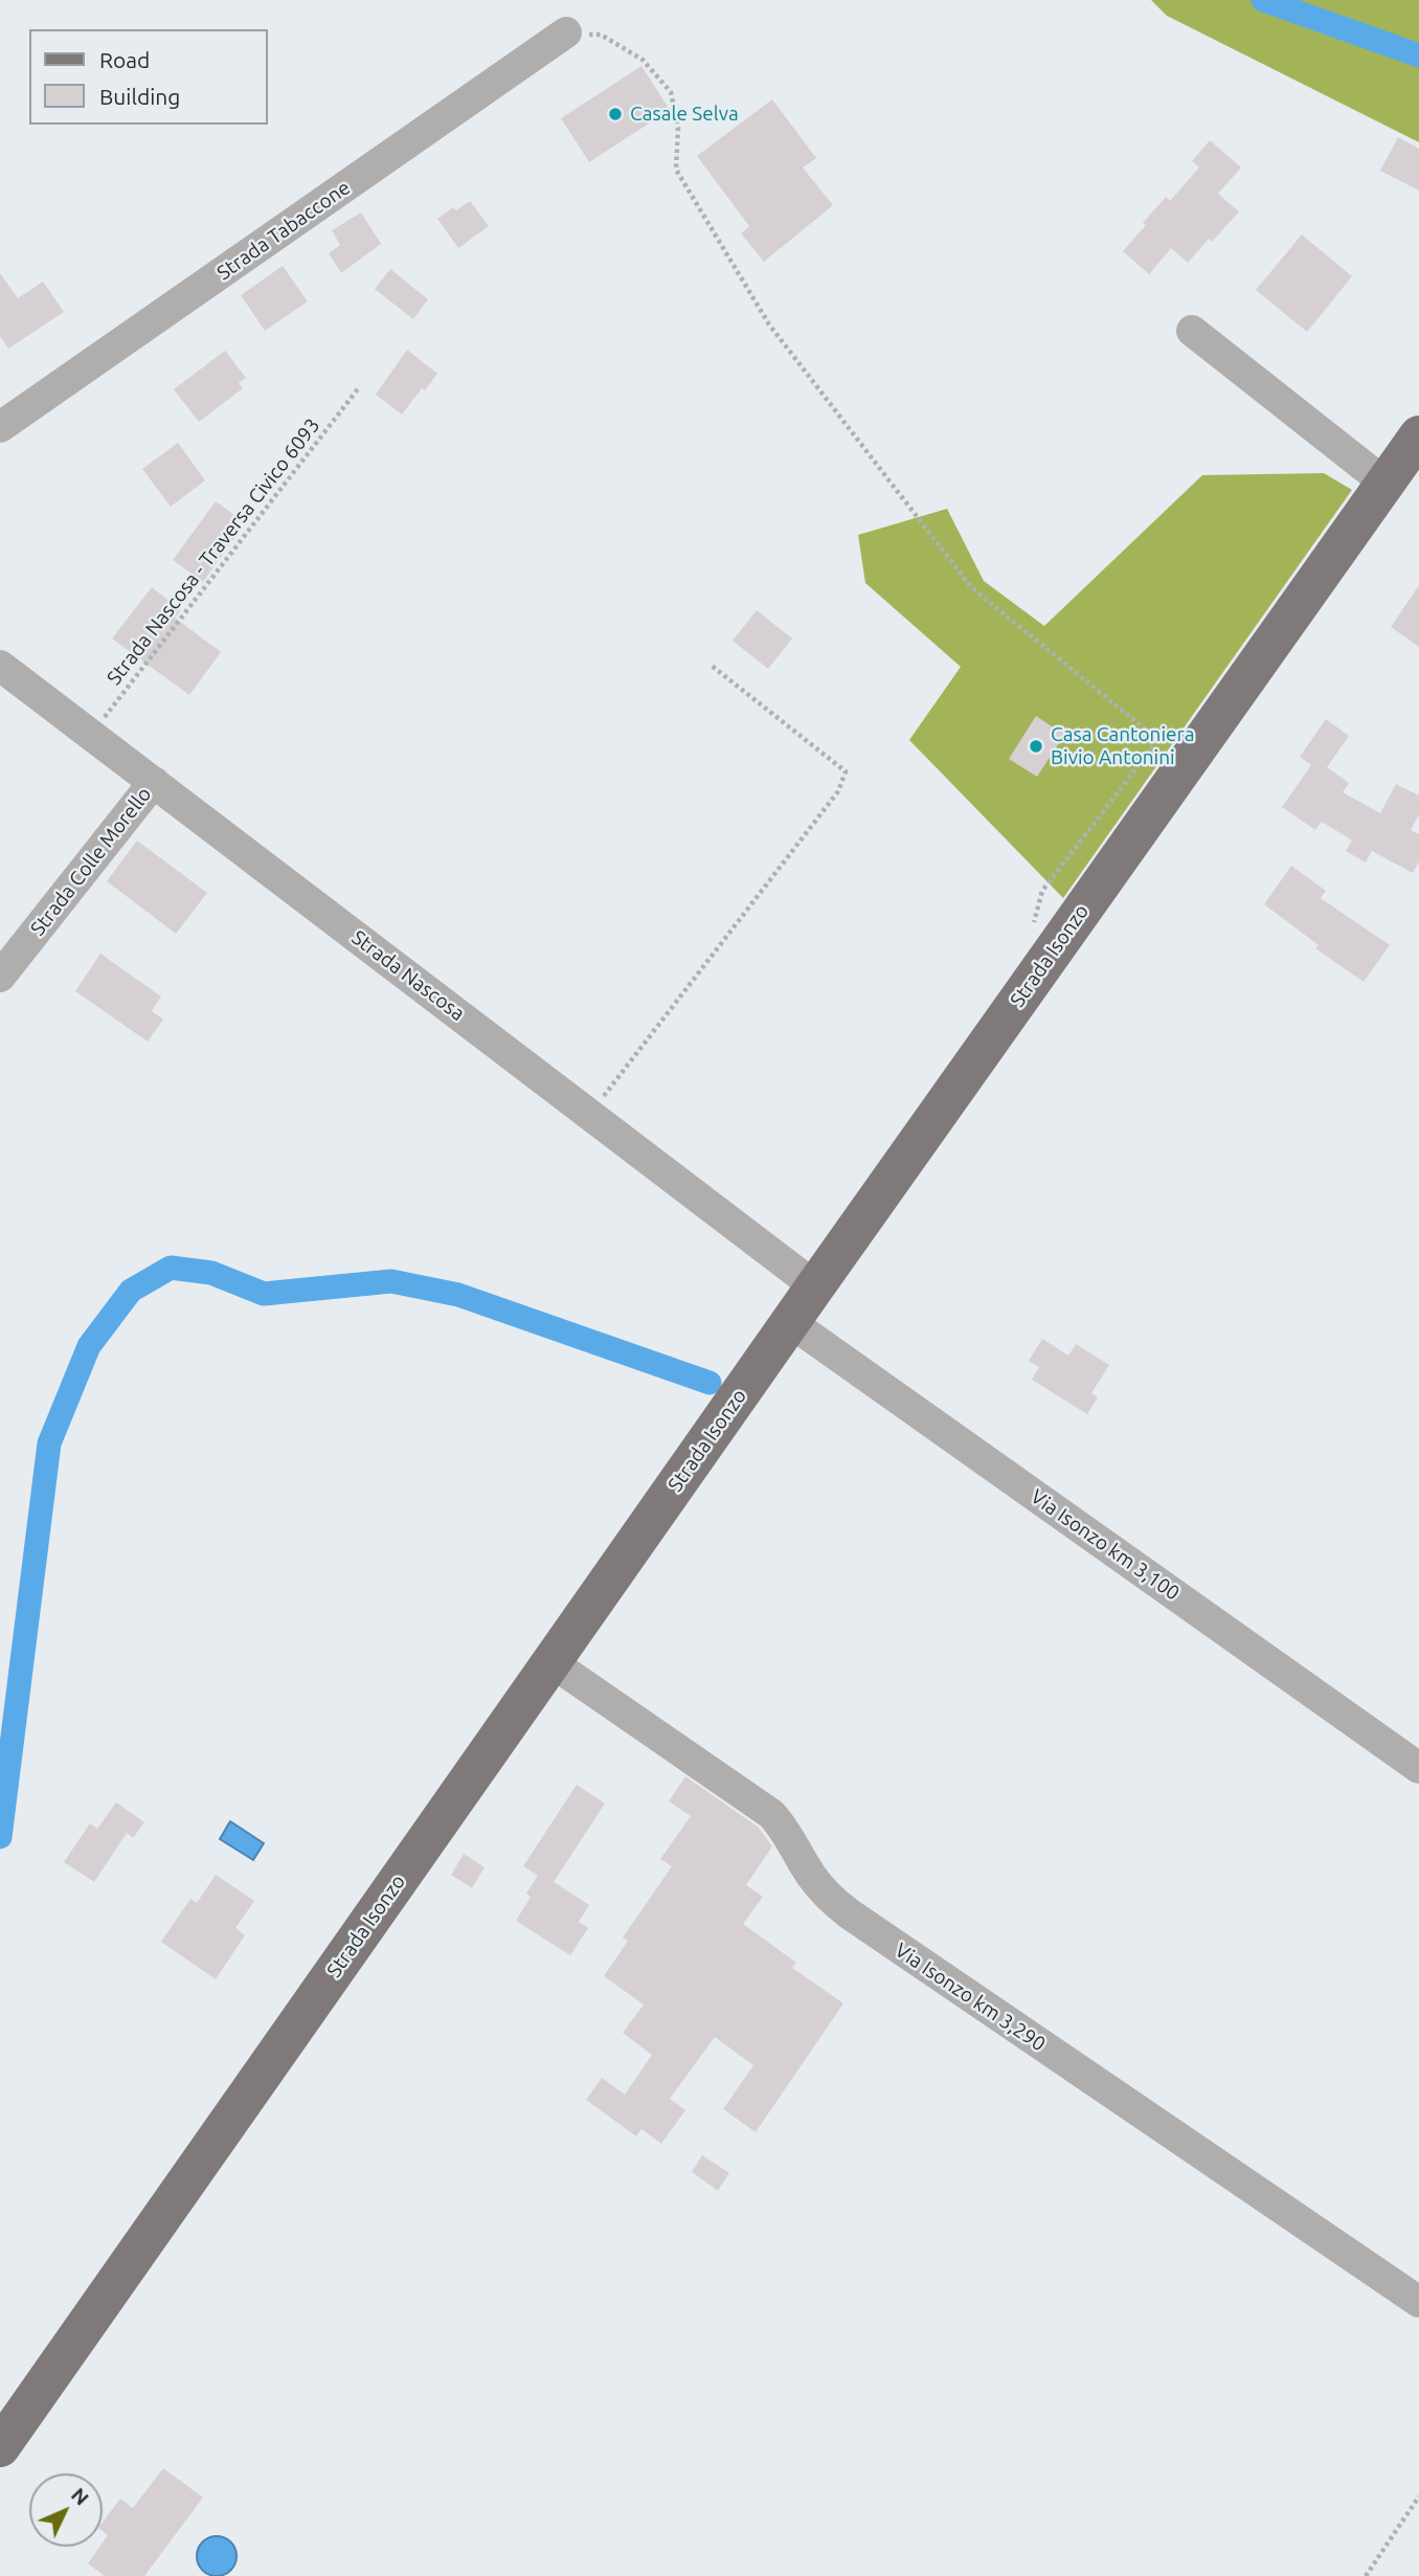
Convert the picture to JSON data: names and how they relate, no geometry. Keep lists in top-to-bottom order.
{
  "streets": {
    "main road": ["Strada Isonzo"],
    "street": [
      "Strada Tabaccone",
      "Strada Colle Morello",
      "Strada Nascosa",
      "Via Isonzo km 3,100",
      "Via Isonzo km 3,290"
    ],
    "path": ["Strada Nascosa - Traversa Civico 6093"]
  },
  "crossings": [
    ["Strada Nascosa - Traversa Civico 6093", "Strada Nascosa"],
    ["Strada Colle Morello", "Strada Nascosa"],
    ["Strada Isonzo", "Strada Nascosa"],
    ["Strada Isonzo", "Via Isonzo km 3,100"],
    ["Strada Isonzo", "Via Isonzo km 3,290"]
  ],
  "places": ["Casale Selva", "Casa Cantoniera Bivio Antonini"],
  "legend": ["Road", "Building"],
  "north": "top right"
}
